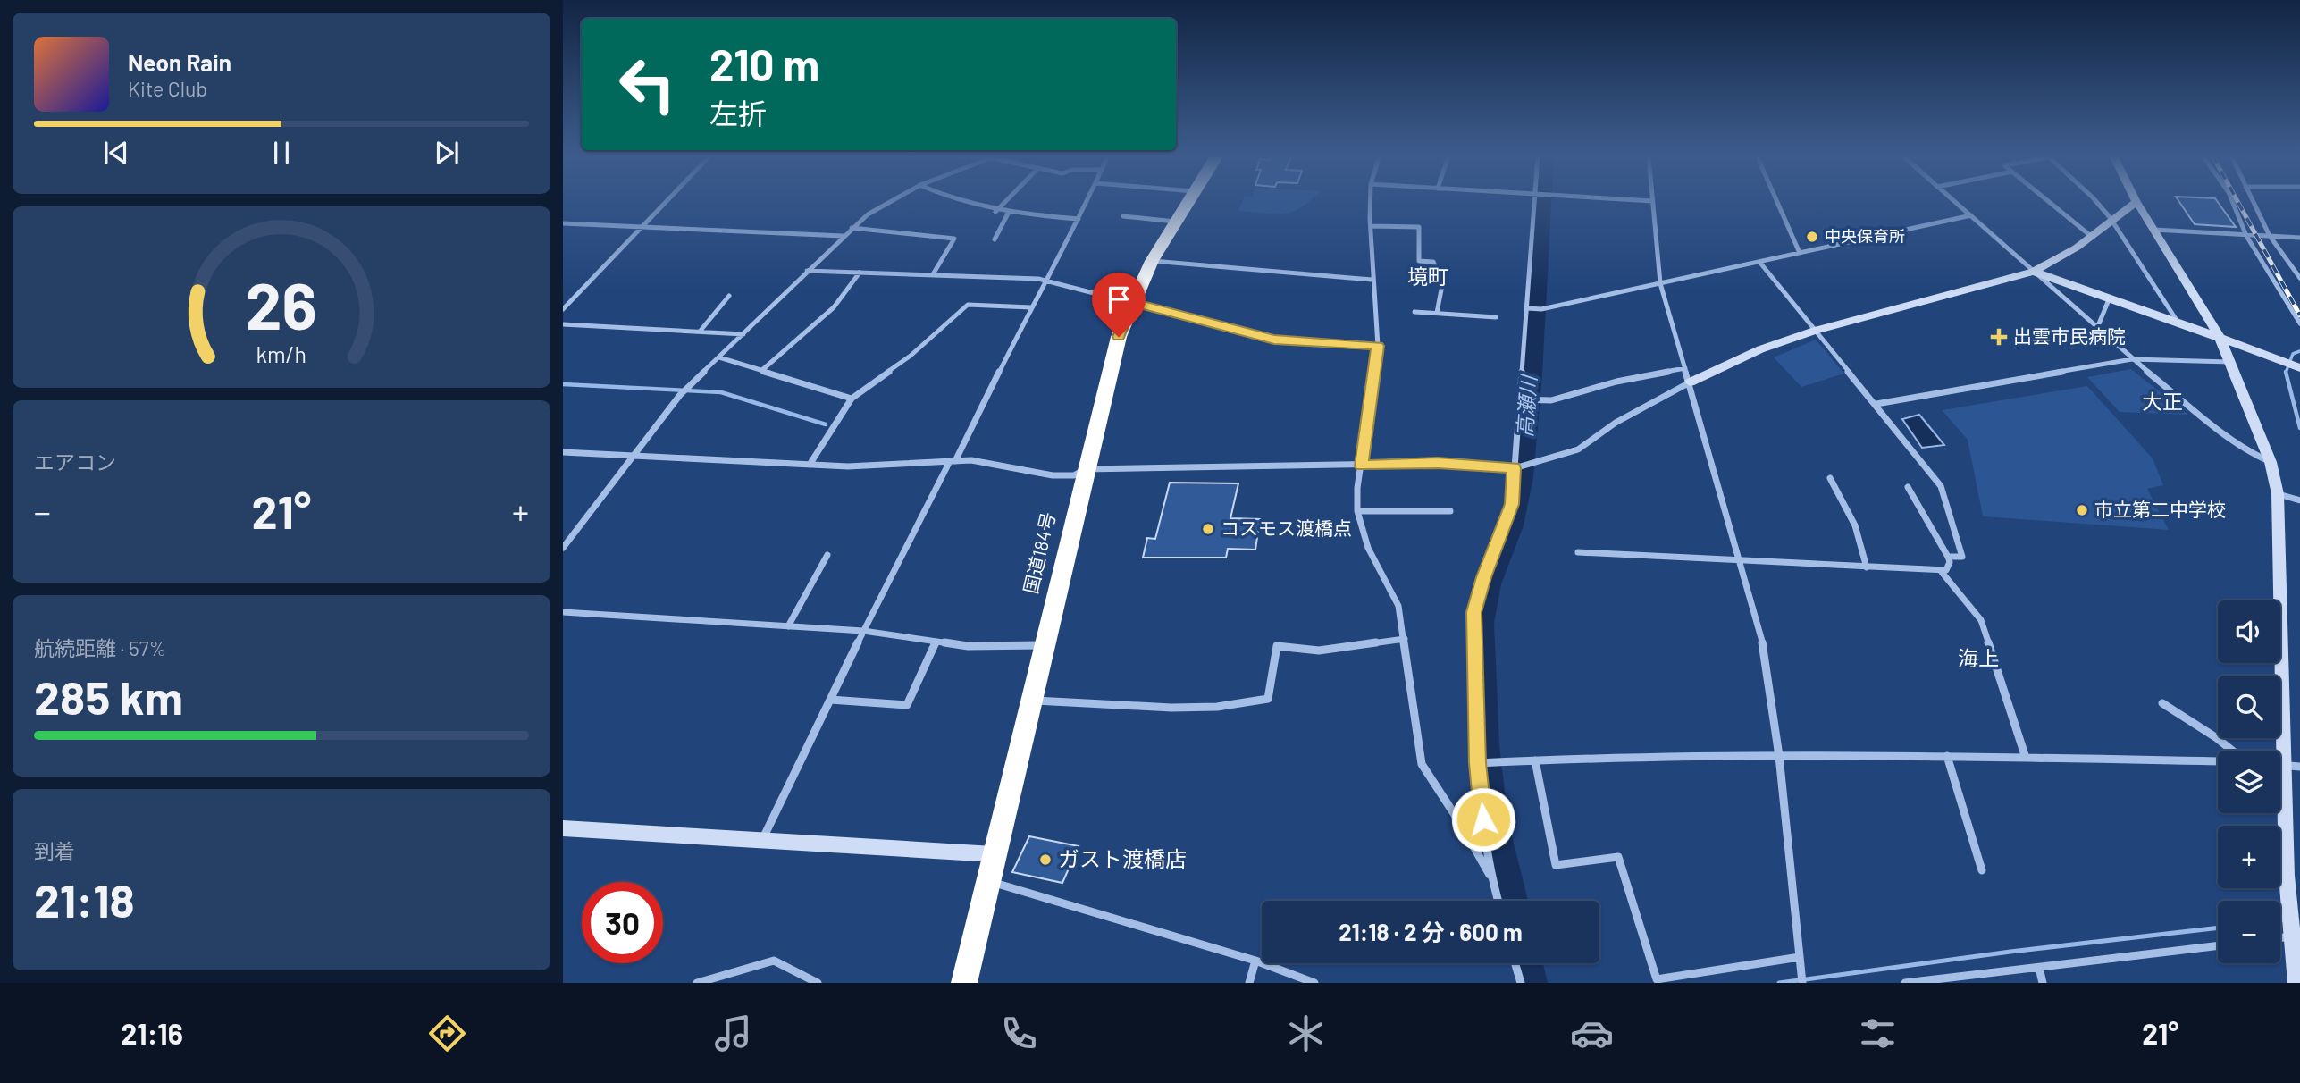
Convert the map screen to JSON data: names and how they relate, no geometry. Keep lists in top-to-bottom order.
{
  "streets": {
    "highway": ["国道184号"]
  },
  "districts": ["境町", "大正", "海上"],
  "water": ["高瀬川"],
  "places": {
    "other": [
      "中央保育所",
      "市立第二中学校",
      "コスモス渡橋点",
      "ガスト渡橋店"
    ],
    "health": ["出雲市民病院"]
  },
  "page": {
    "turn": ["210 m", "左折"],
    "song": ["Neon Rain", "Kite Club"],
    "tile": [
      "エアコン",
      ["航続距離 · 57%", "285 km"],
      ["到着", "21:18"]
    ],
    "heat": ["−", "21°", "+"],
    "map_buttons": ["+", "−"],
    "limit": "30",
    "trip": "21:18 · 2 分 · 600 m",
    "tabs": ["21:16", "21°"],
    "gauge": ["26", "km/h"]
  }
}
